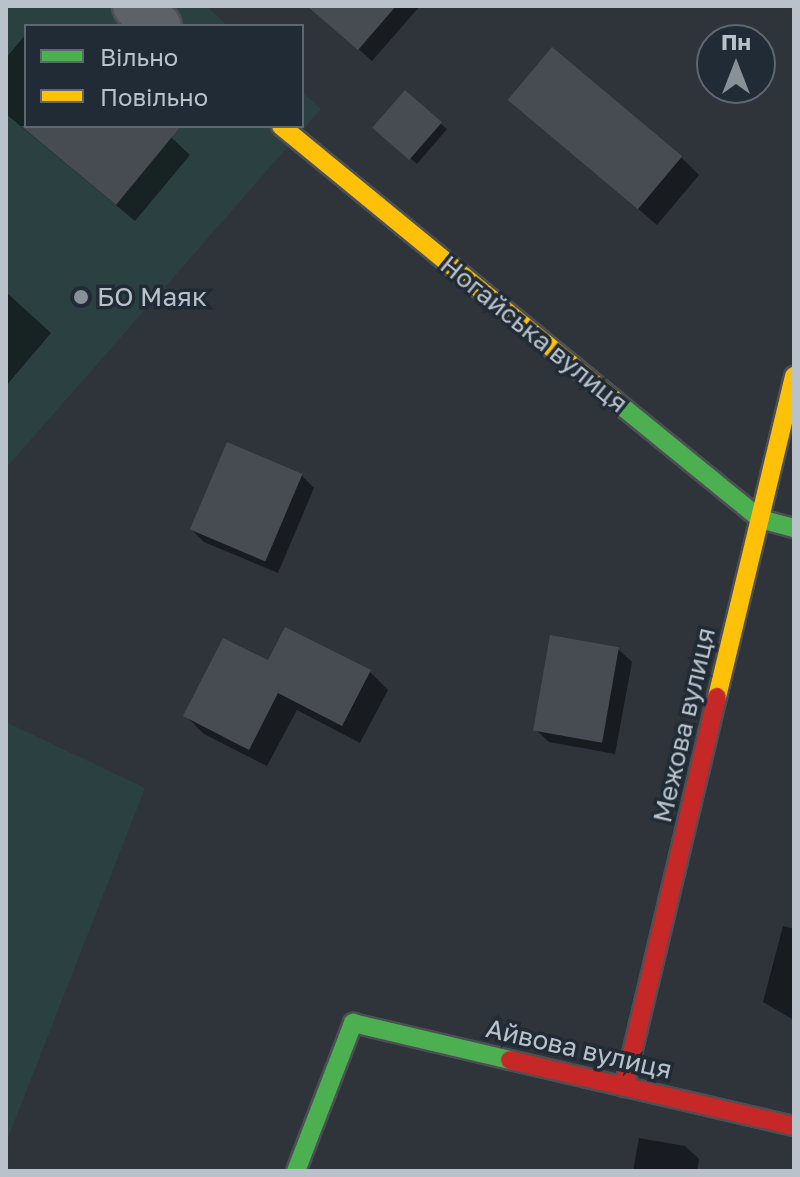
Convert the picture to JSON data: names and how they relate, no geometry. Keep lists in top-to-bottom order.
{
  "streets": {
    "street": ["Ногайська вулиця", "Межова вулиця", "Айвова вулиця"]
  },
  "crossings": [
    ["Ногайська вулиця", "Межова вулиця"],
    ["Межова вулиця", "Айвова вулиця"]
  ],
  "places": ["БО Маяк"],
  "legend": ["Вільно", "Повільно"],
  "north": "top"
}
